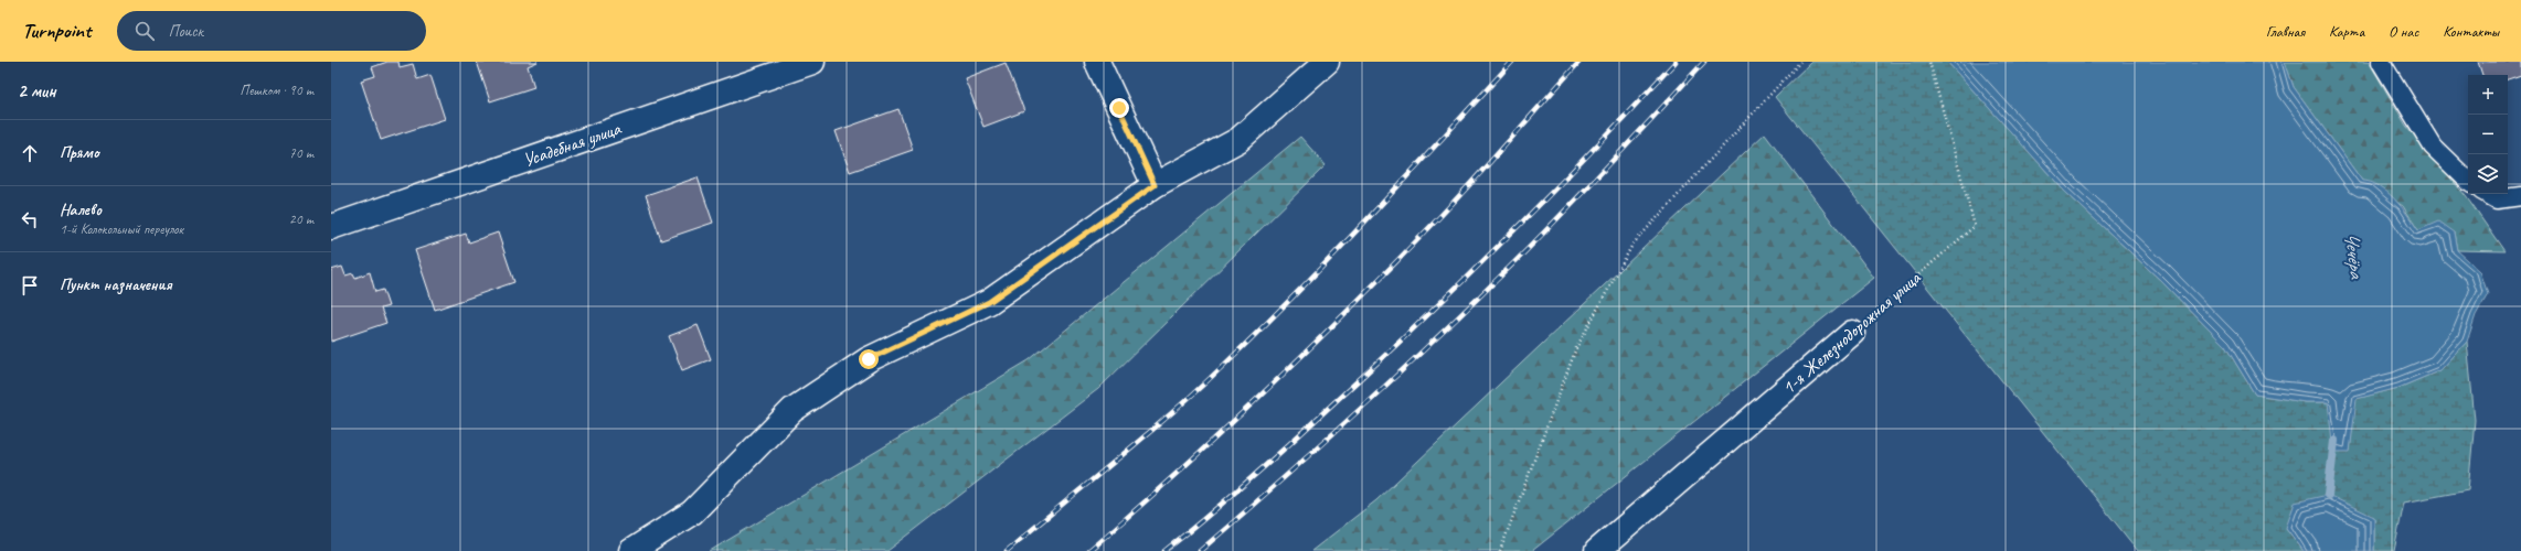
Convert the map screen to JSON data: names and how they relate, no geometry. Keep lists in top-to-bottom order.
{
  "streets": {
    "street": ["Усадебная улица", "1-я Железнодорожная улица"]
  },
  "water": ["Чечёра"],
  "page": {
    "header": "Turnpoint",
    "search": "Поиск",
    "nav": [
      "Главная",
      "Карта",
      "О нас",
      "Контакты"
    ],
    "heading": ["2 мин", "Пешком · 90 m"],
    "map_buttons": ["+", "−"],
    "list": [
      ["Прямо", "70 m"],
      ["Налево", "1-й Колокольный переулок", "20 m"],
      "Пункт назначения"
    ]
  }
}
